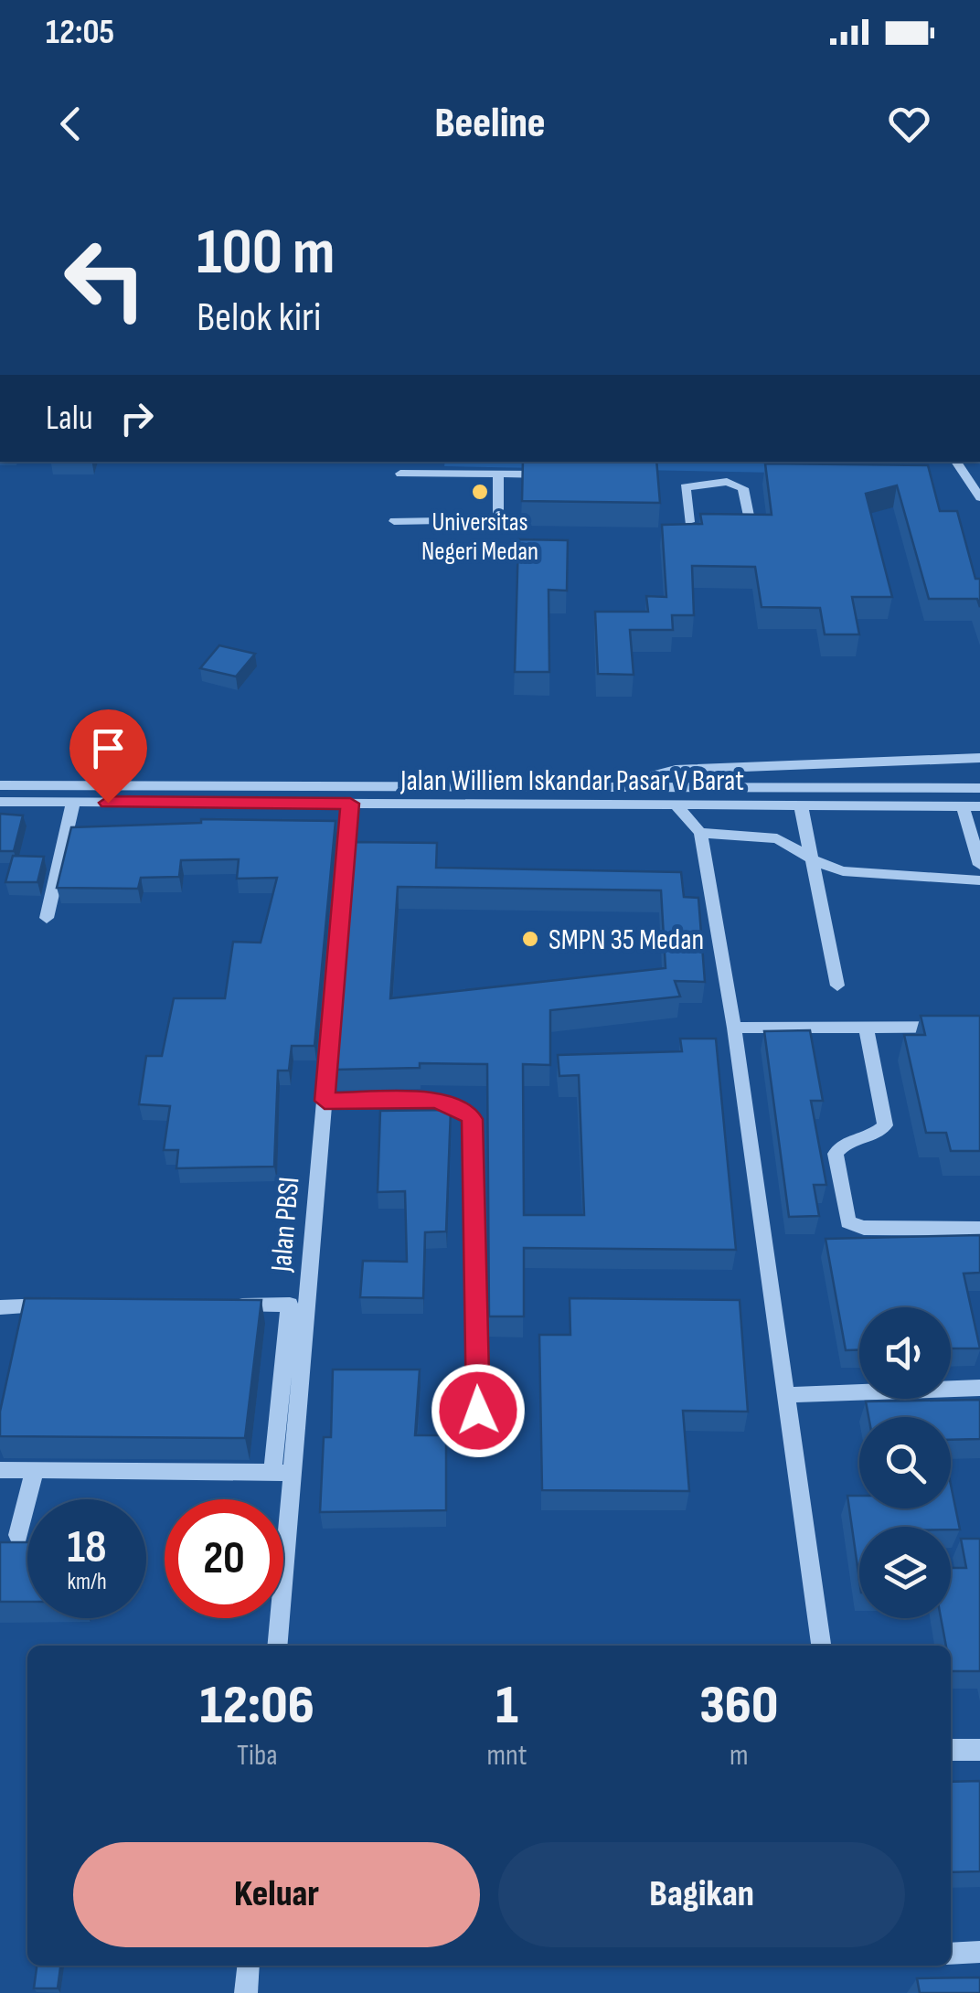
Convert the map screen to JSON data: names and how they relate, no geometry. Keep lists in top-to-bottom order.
{
  "streets": {
    "street": ["Jalan Williem Iskandar Pasar V Barat", "Jalan PBSI"]
  },
  "crossings": [
    ["Jalan Williem Iskandar Pasar V Barat", "Jalan PBSI"]
  ],
  "places": ["Universitas Negeri Medan", "SMPN 35 Medan"],
  "page": {
    "status": "12:05",
    "header": "Beeline",
    "turn": ["100 m", "Belok kiri"],
    "then": "Lalu",
    "speed": "18 km/h",
    "limit": "20",
    "eta": [
      "12:06",
      "Tiba",
      "1",
      "mnt",
      "360",
      "m"
    ],
    "buttons": ["Keluar", "Bagikan"]
  }
}
